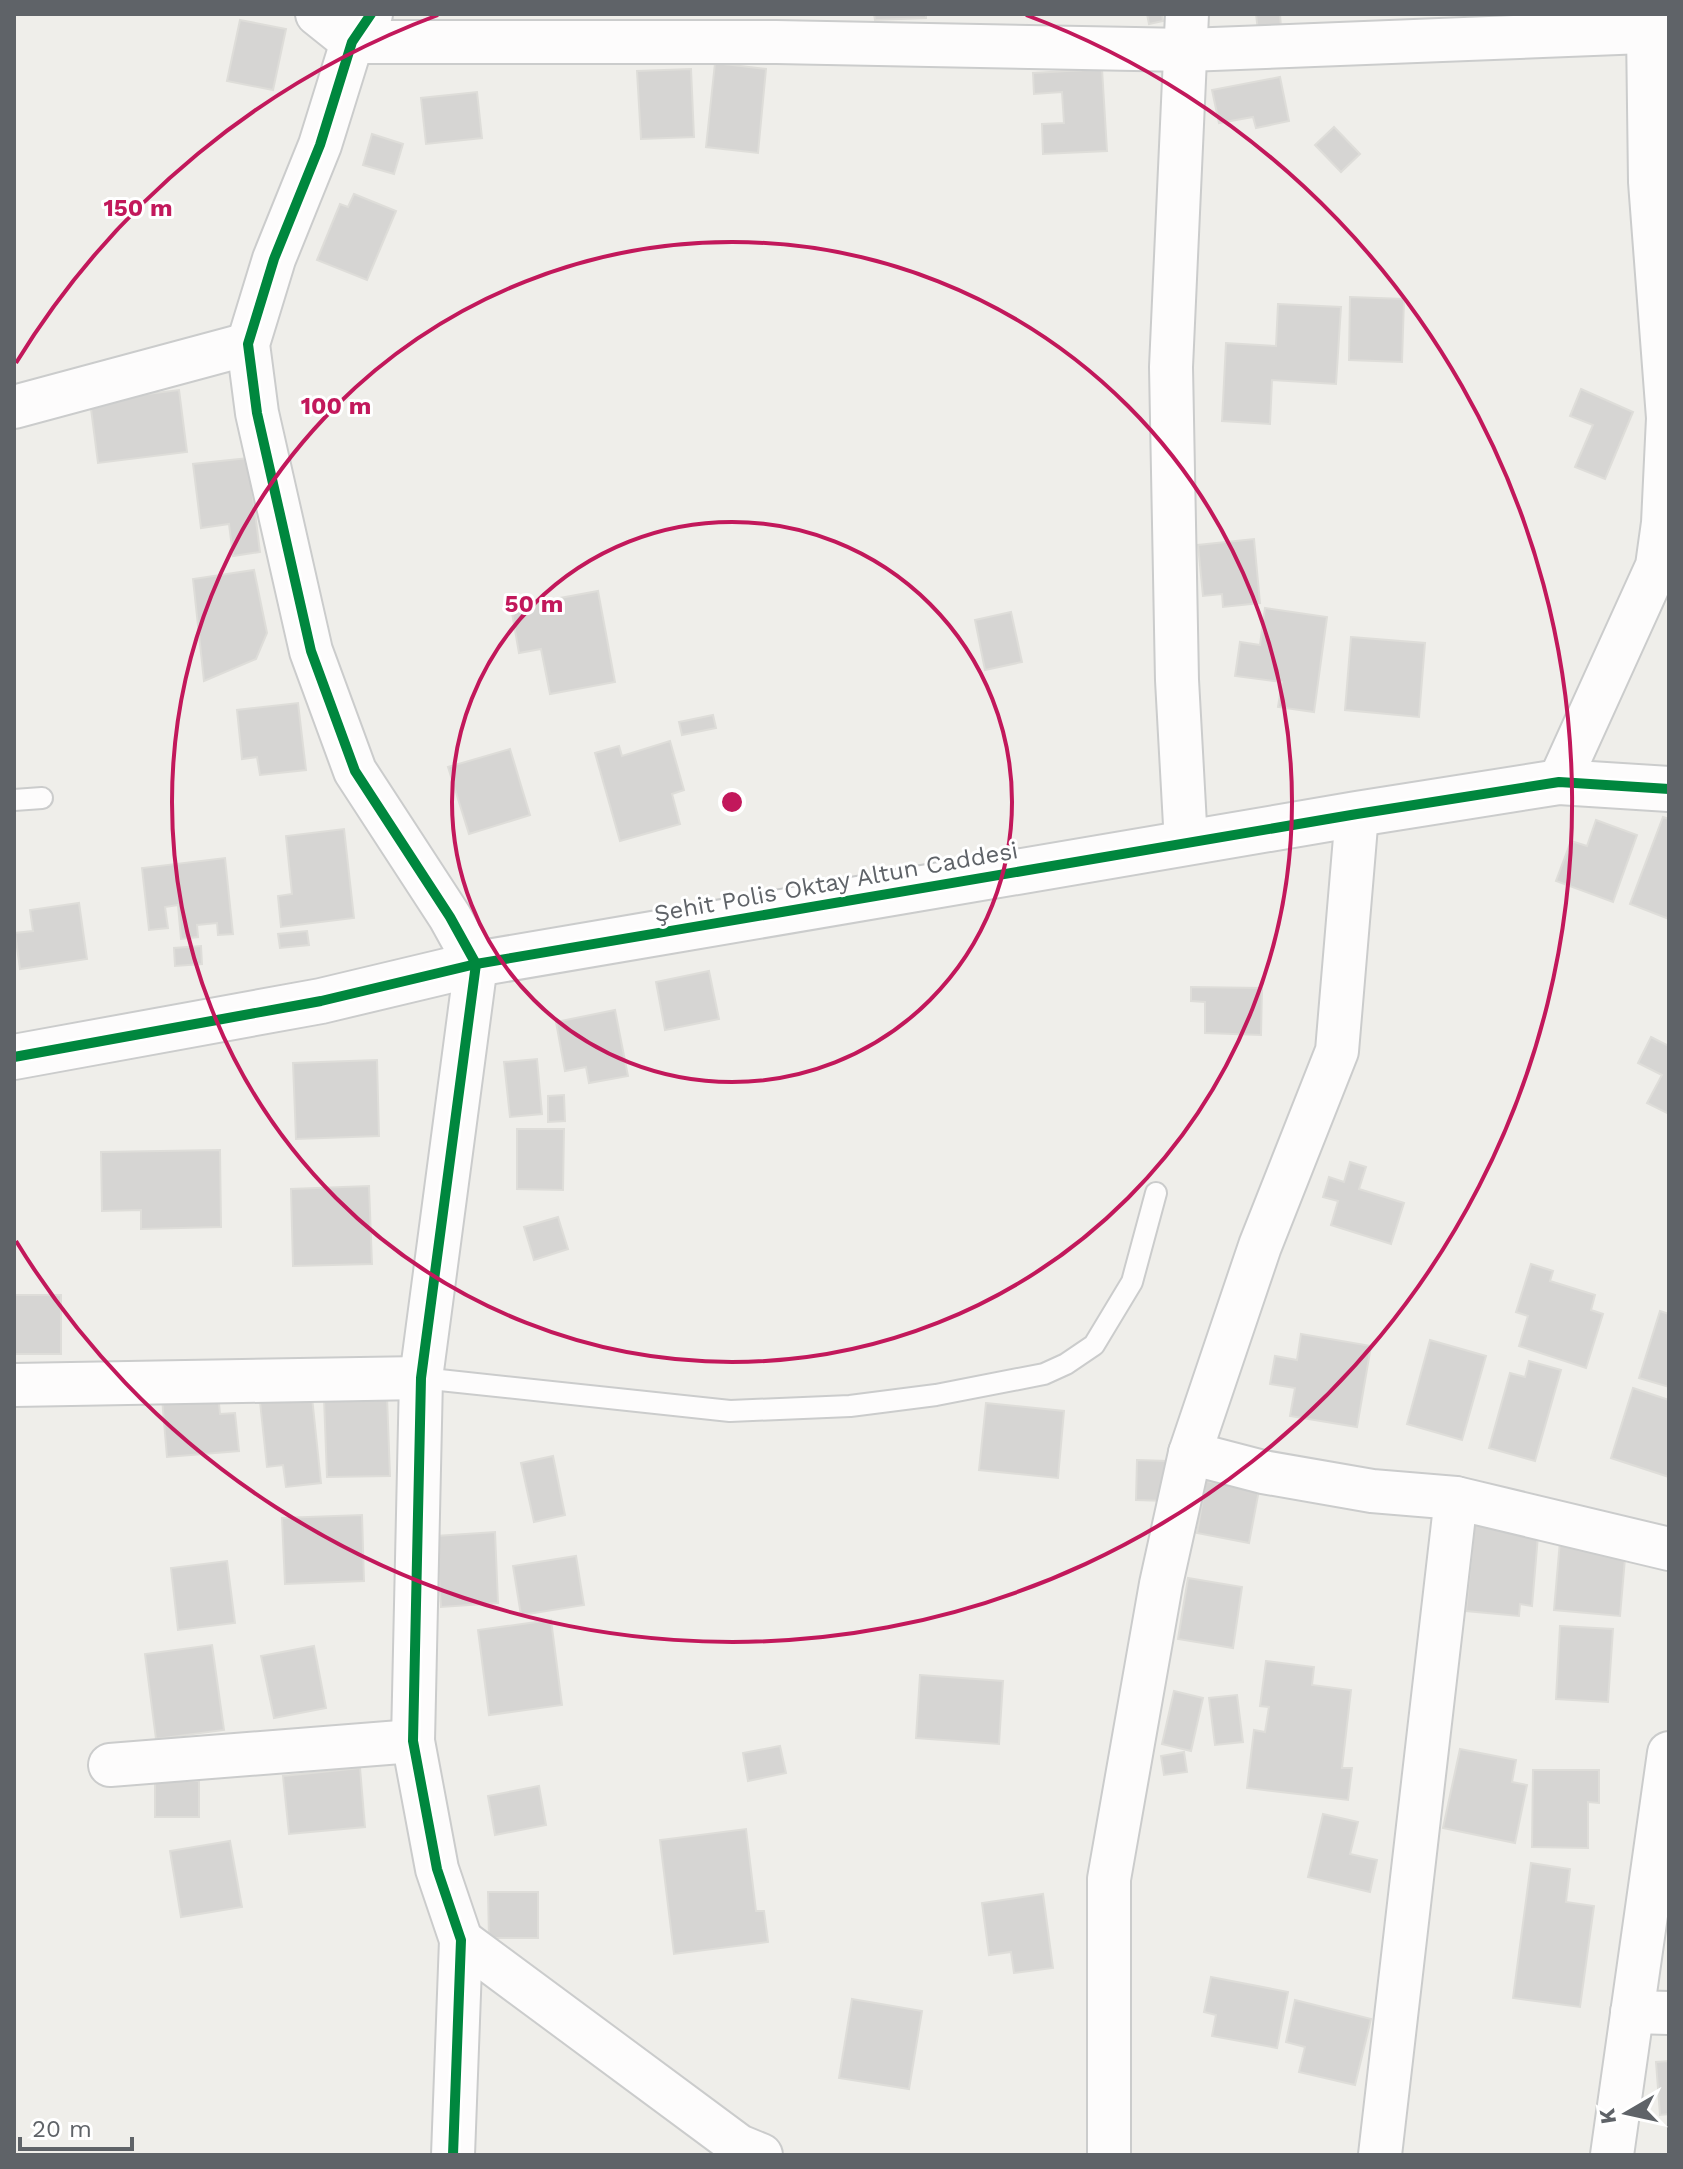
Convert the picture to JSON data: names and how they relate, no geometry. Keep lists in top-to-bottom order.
{
  "streets": {
    "street": ["Şehit Polis Oktay Altun Caddesi"]
  },
  "scale_bar": "20 m",
  "north": "left",
  "rings": ["150 m", "100 m", "50 m"]
}
